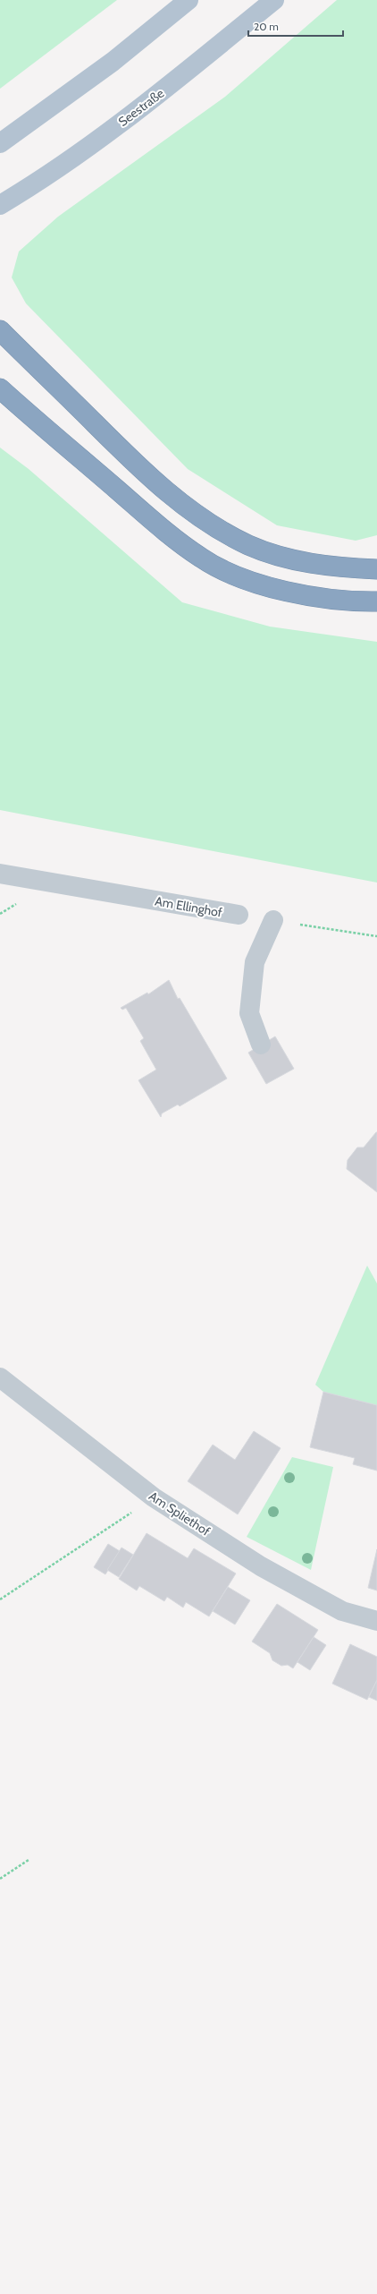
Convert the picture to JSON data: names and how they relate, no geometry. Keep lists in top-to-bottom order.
{
  "streets": {
    "main road": ["Seestraße"],
    "street": ["Am Ellinghof", "Am Spliethof"]
  },
  "scale_bar": "20 m"
}
